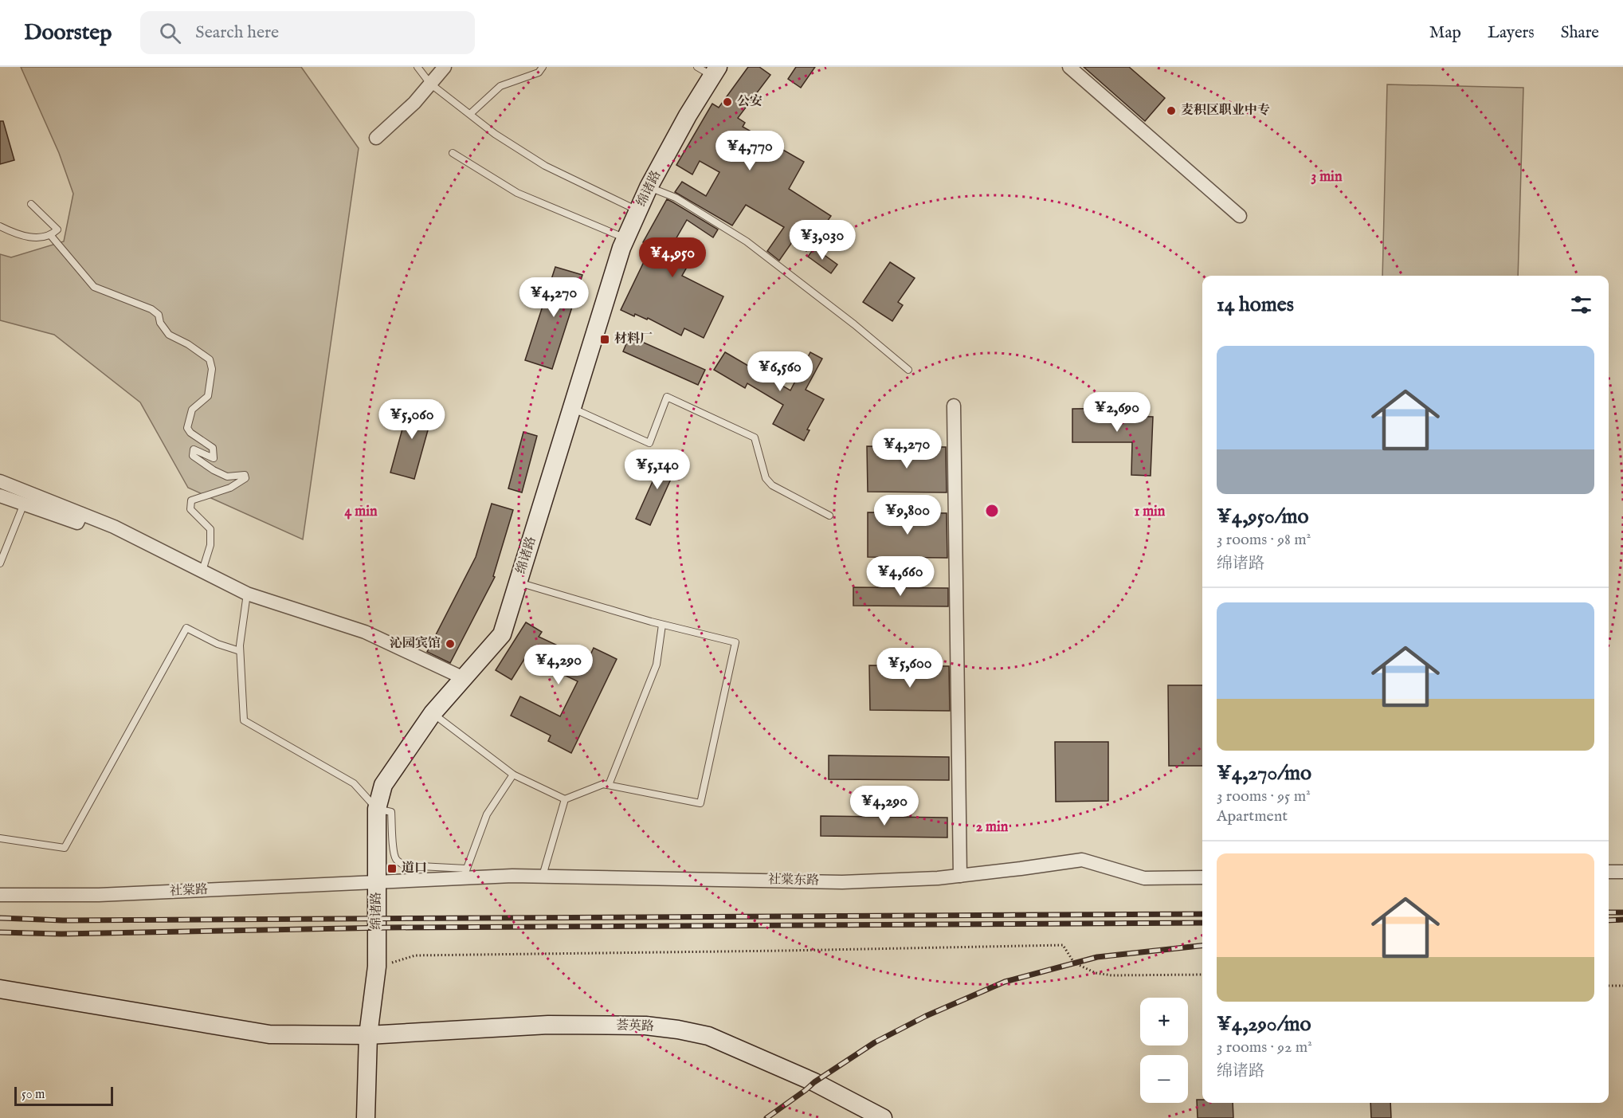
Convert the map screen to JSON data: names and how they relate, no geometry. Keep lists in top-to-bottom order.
{
  "streets": {
    "street": [
      "绵诸路",
      "社棠东路",
      "社棠路",
      "荟英路"
    ]
  },
  "crossings": [
    ["绵诸路", "社棠东路"],
    ["绵诸路", "社棠路"],
    ["绵诸路", "荟英路"],
    ["社棠东路", "社棠路"]
  ],
  "places": {
    "other": ["公安", "麦积区职业中专", "沁园宾馆"],
    "transit": ["材料厂", "道口"]
  },
  "scale_bar": "50 m",
  "page": {
    "header": "Doorstep",
    "search": "Search here",
    "nav": ["Map", "Layers", "Share"],
    "price": [
      "¥4,770",
      "¥3,030",
      "¥4,950",
      "¥4,270",
      "¥6,560",
      "¥2,690",
      "¥5,060",
      "¥4,270",
      "¥5,140",
      "¥9,800",
      "¥4,660",
      "¥4,290",
      "¥5,600",
      "¥4,290"
    ],
    "heading": "14 homes",
    "list": [
      {
        "name": "¥4,950/mo",
        "note": "3 rooms · 98 m² · 绵诸路"
      },
      {
        "name": "¥4,270/mo",
        "note": "3 rooms · 95 m² · Apartment"
      },
      {
        "name": "¥4,290/mo",
        "note": "3 rooms · 92 m² · 绵诸路"
      }
    ],
    "map_buttons": ["+", "−"],
    "scale": "50 m"
  },
  "rings": [
    "3 min",
    "1 min",
    "4 min",
    "2 min"
  ]
}
